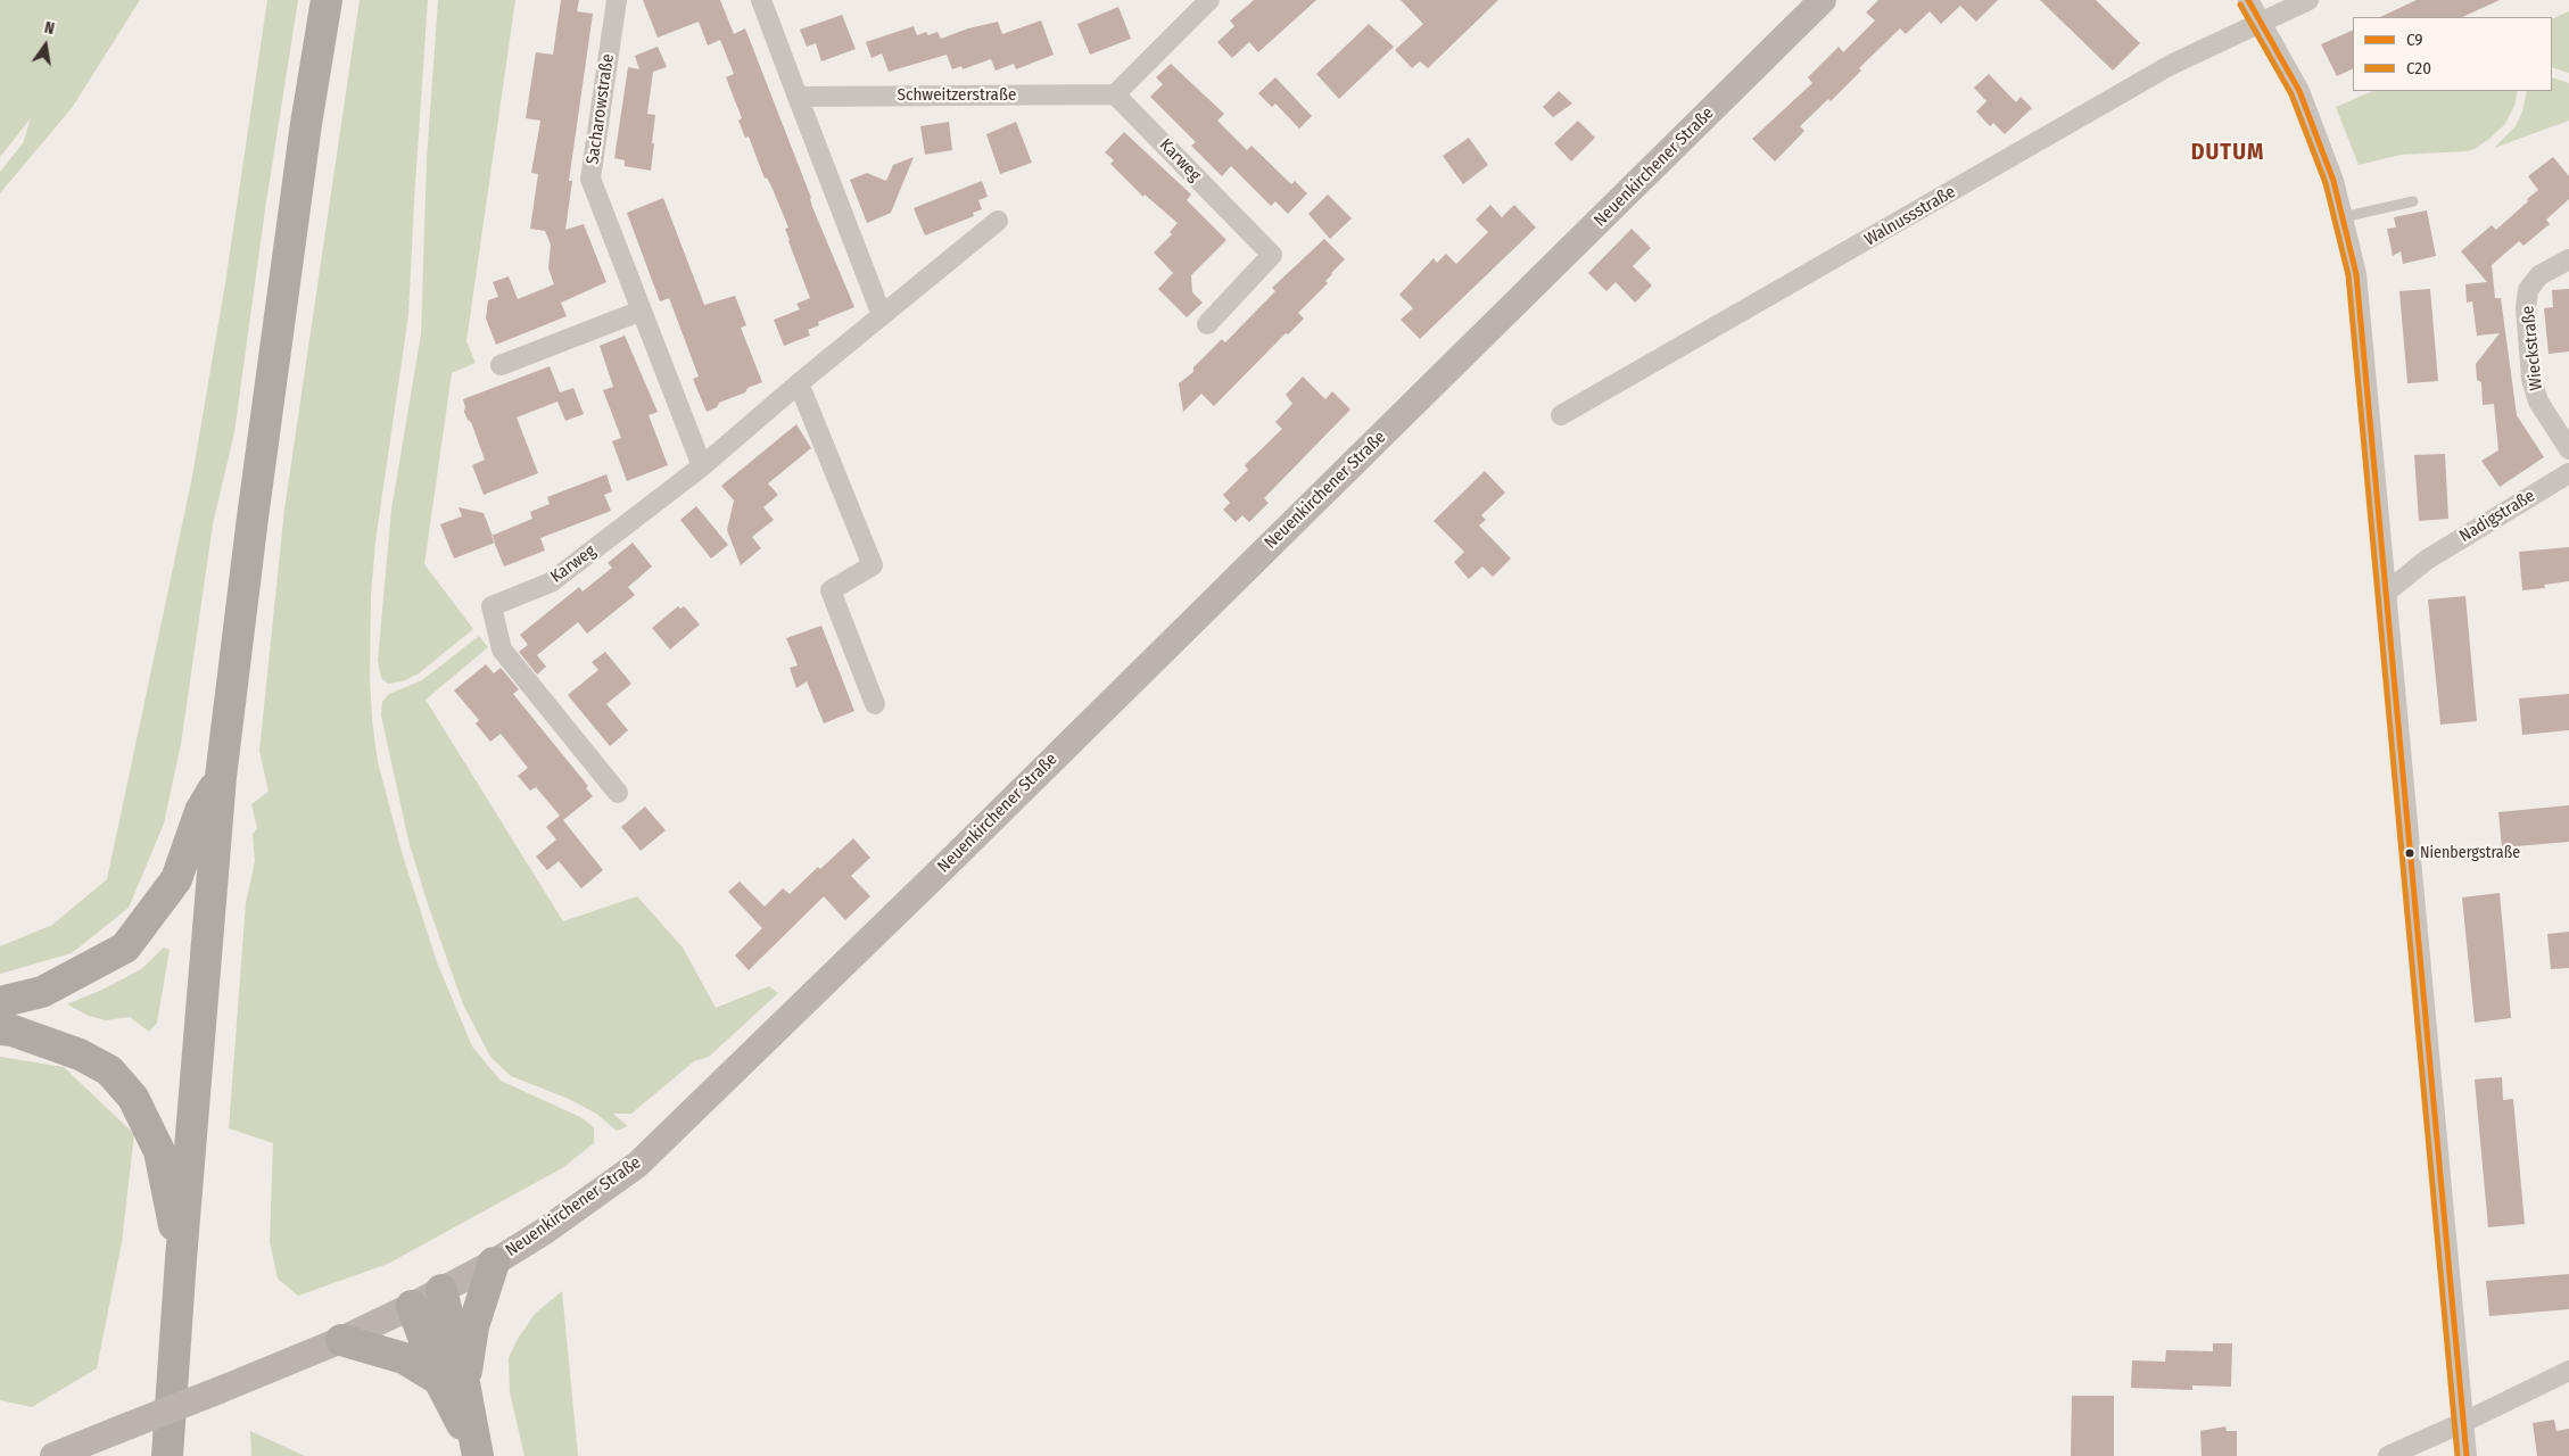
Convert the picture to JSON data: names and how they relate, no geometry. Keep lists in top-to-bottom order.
{
  "streets": {
    "street": [
      "Schweitzerstraße",
      "Sacharowstraße",
      "Karweg",
      "Neuenkirchener Straße",
      "Walnussstraße",
      "Wieckstraße",
      "Nadigstraße"
    ]
  },
  "crossings": [
    ["Schweitzerstraße", "Karweg"],
    ["Sacharowstraße", "Karweg"]
  ],
  "districts": ["DUTUM"],
  "places": ["Nienbergstraße"],
  "lines": ["transit line C9", "transit line C20"],
  "legend": ["C9", "C20"],
  "north": "top"
}
